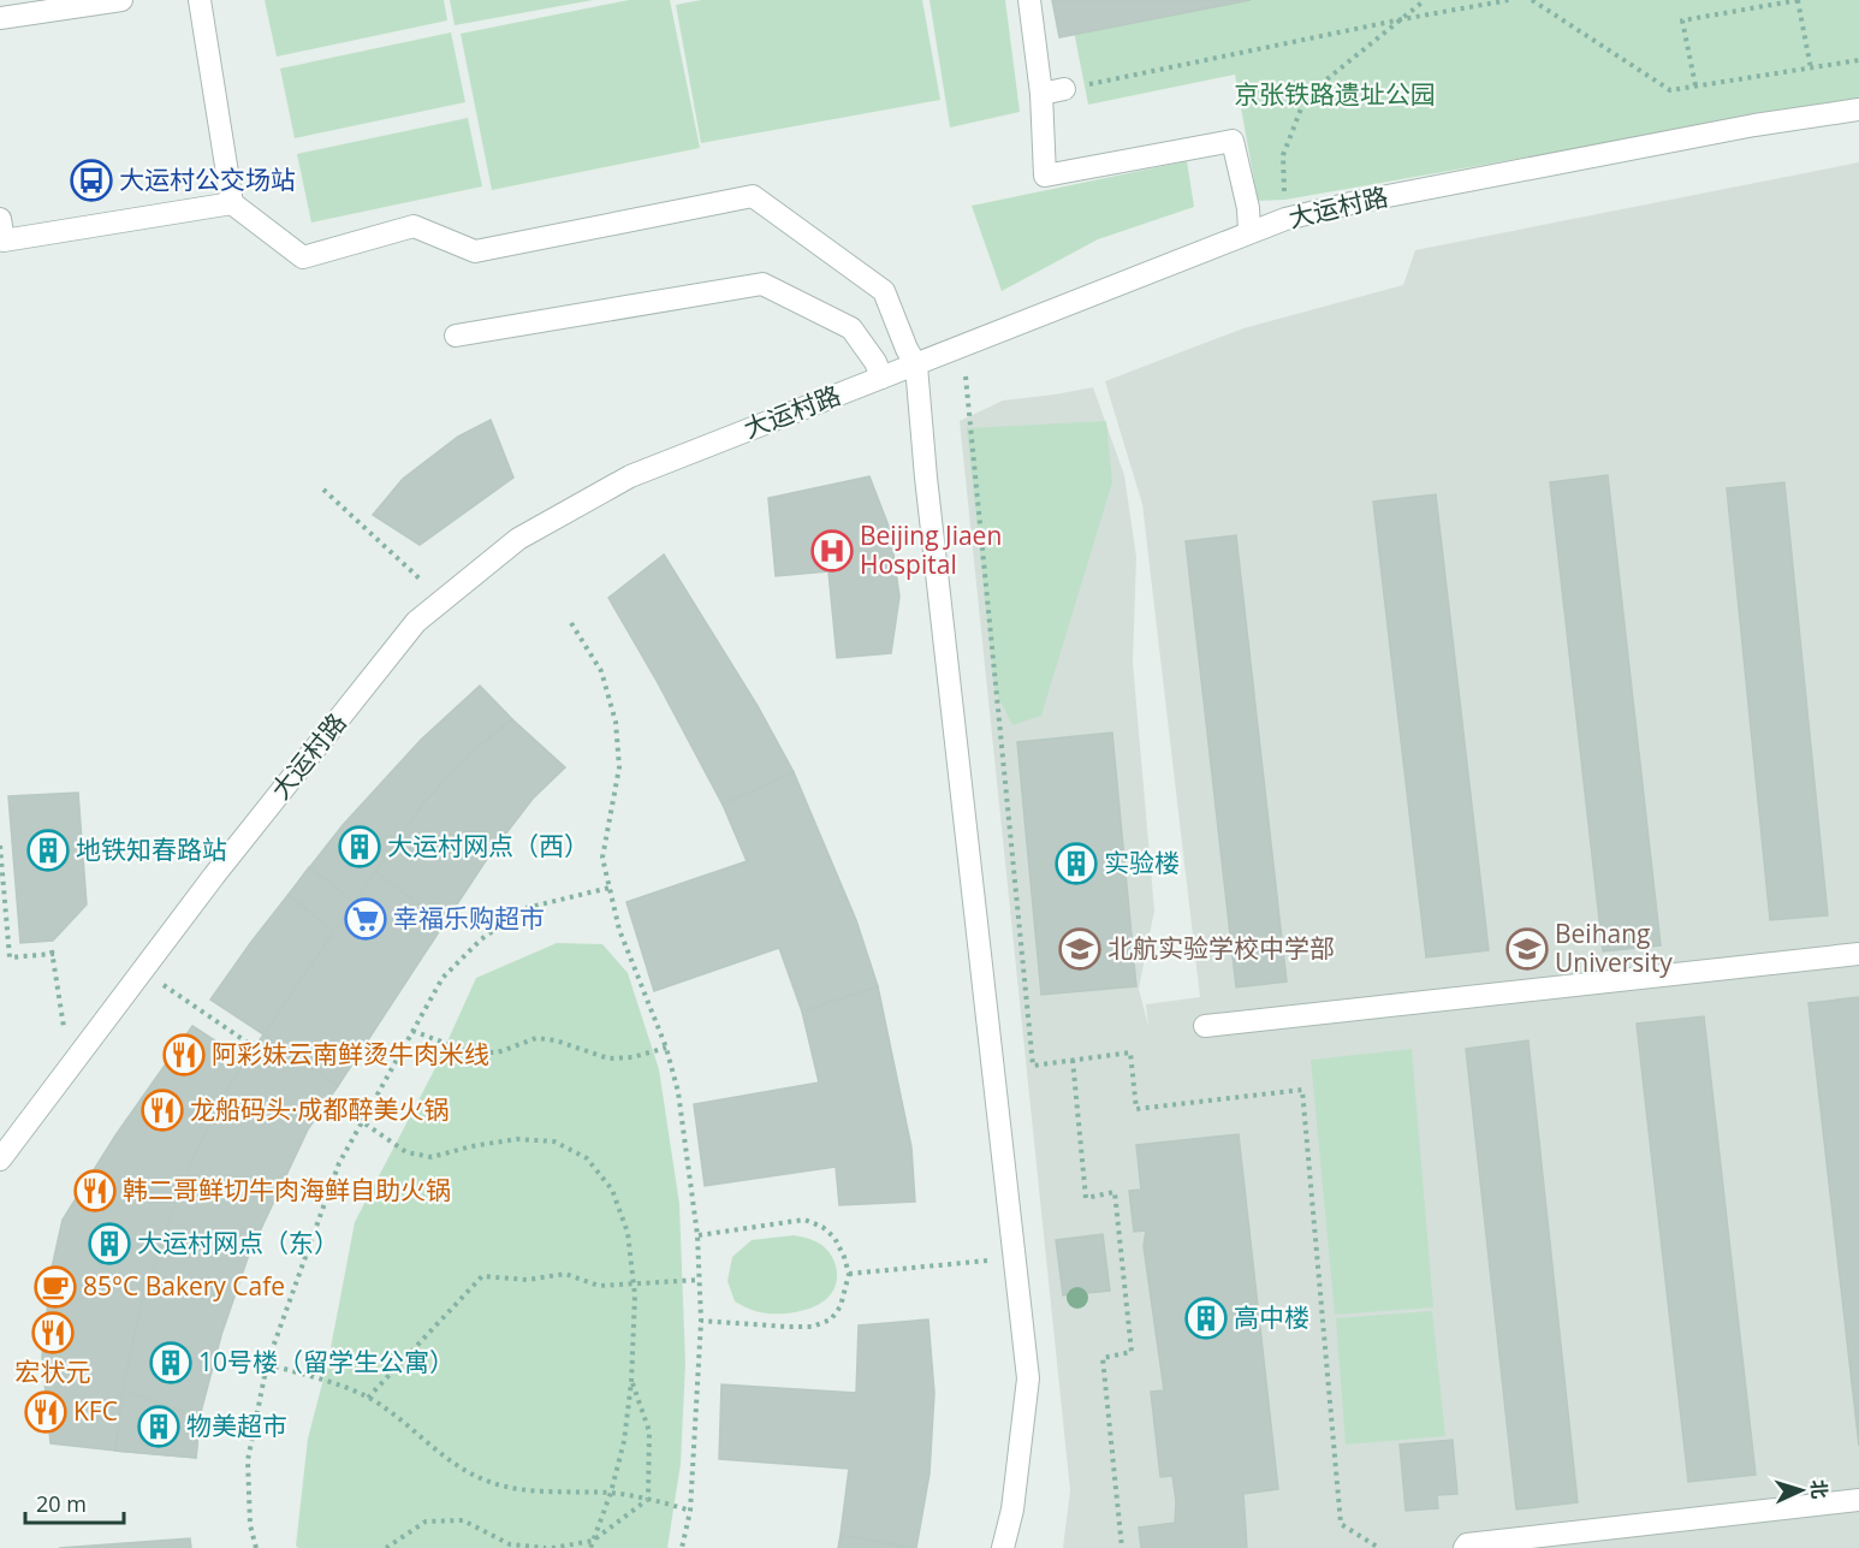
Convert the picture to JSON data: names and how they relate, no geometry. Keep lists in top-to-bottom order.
{
  "streets": {
    "street": ["大运村路"]
  },
  "parks": ["京张铁路遗址公园"],
  "places": {
    "bus stop": ["大运村公交场站"],
    "hospital": ["Beijing Jiaen Hospital"],
    "building": [
      "大运村网点（西）",
      "地铁知春路站",
      "实验楼",
      "大运村网点（东）",
      "高中楼",
      "10号楼（留学生公寓）",
      "物美超市"
    ],
    "supermarket": ["幸福乐购超市"],
    "school or university": ["北航实验学校中学部", "Beihang University"],
    "restaurant": [
      "阿彩妹云南鲜烫牛肉米线",
      "龙船码头·成都醉美火锅",
      "韩二哥鲜切牛肉海鲜自助火锅",
      "宏状元",
      "KFC"
    ],
    "cafe": ["85°C Bakery Cafe"]
  },
  "scale_bar": "20 m",
  "north": "right"
}
